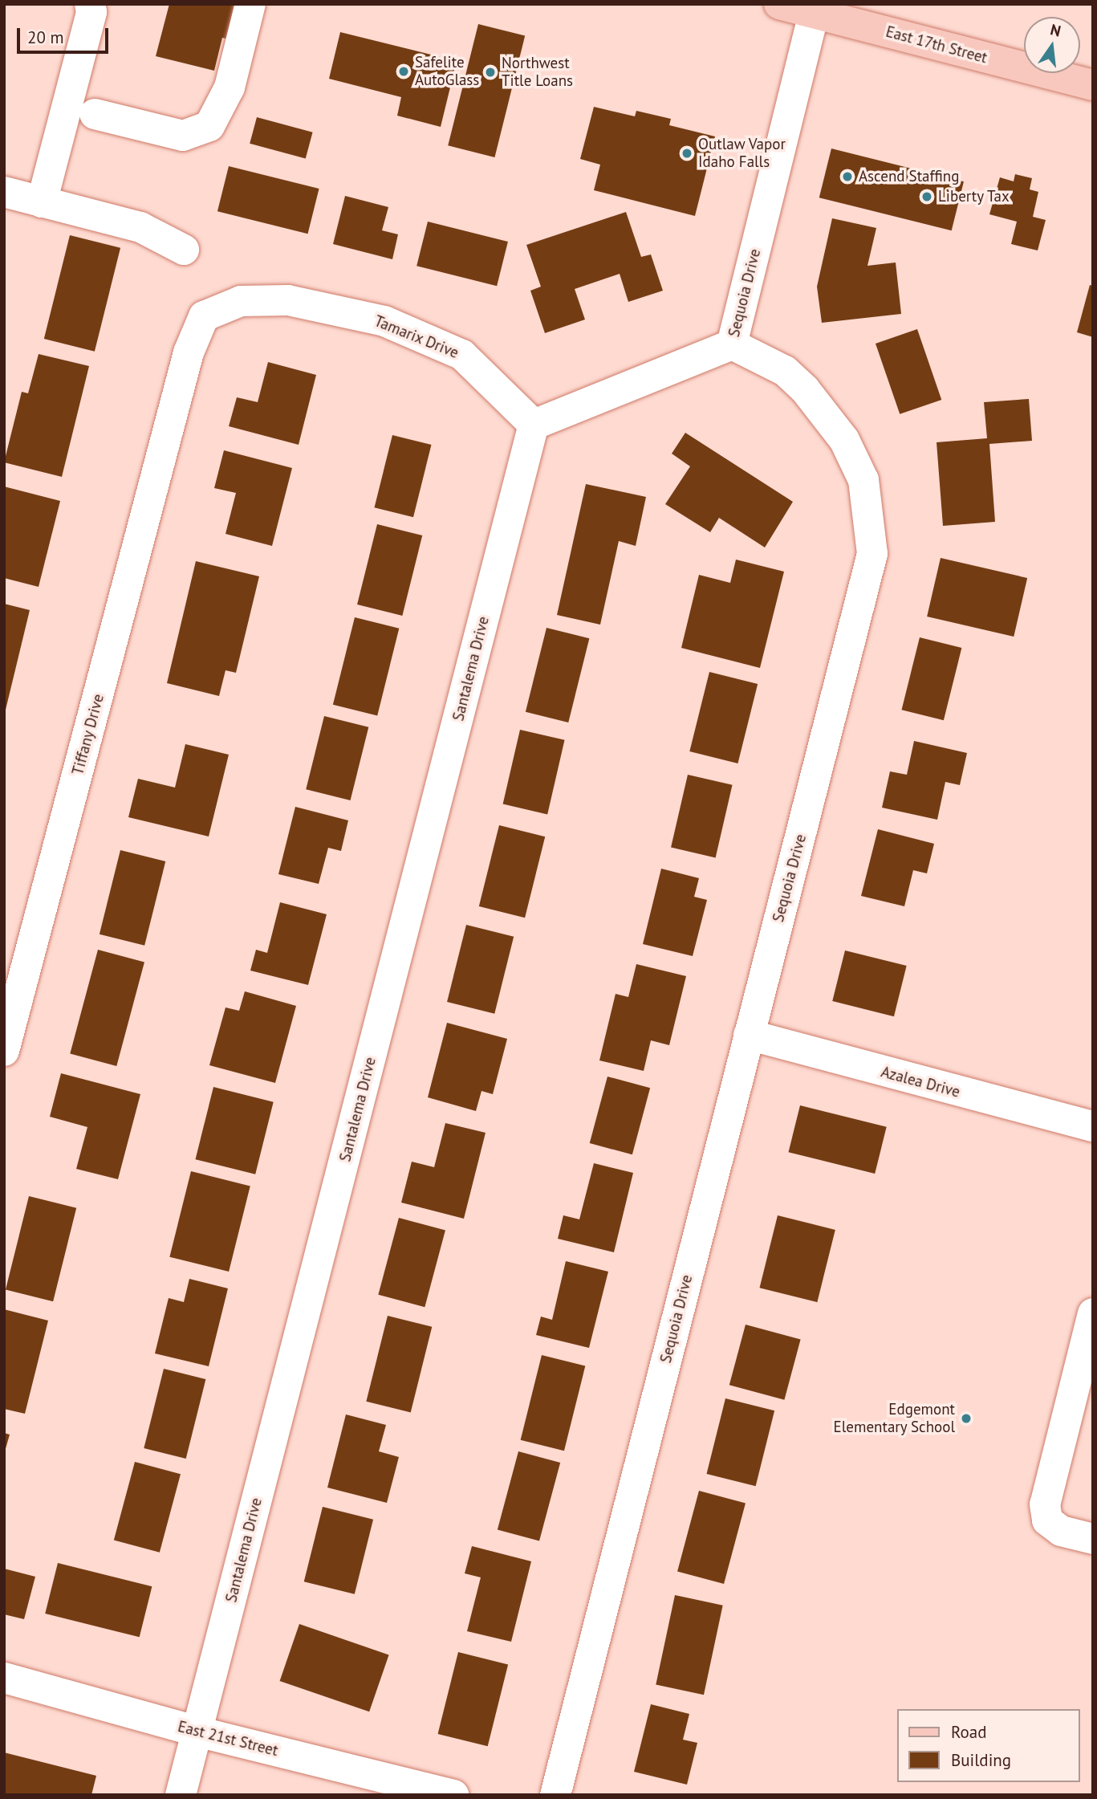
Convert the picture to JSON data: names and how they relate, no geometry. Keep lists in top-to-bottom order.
{
  "streets": {
    "main road": ["East 17th Street"],
    "street": [
      "Sequoia Drive",
      "Tamarix Drive",
      "Santalema Drive",
      "Tiffany Drive",
      "Azalea Drive",
      "East 21st Street"
    ]
  },
  "crossings": [
    ["East 17th Street", "Sequoia Drive"],
    ["Sequoia Drive", "Azalea Drive"],
    ["Tamarix Drive", "Santalema Drive"],
    ["Tamarix Drive", "Tiffany Drive"],
    ["Santalema Drive", "East 21st Street"]
  ],
  "places": [
    "Safelite AutoGlass",
    "Northwest Title Loans",
    "Outlaw Vapor Idaho Falls",
    "Ascend Staffing",
    "Liberty Tax",
    "Edgemont Elementary School"
  ],
  "legend": ["Road", "Building"],
  "scale_bar": "20 m",
  "north": "top"
}
